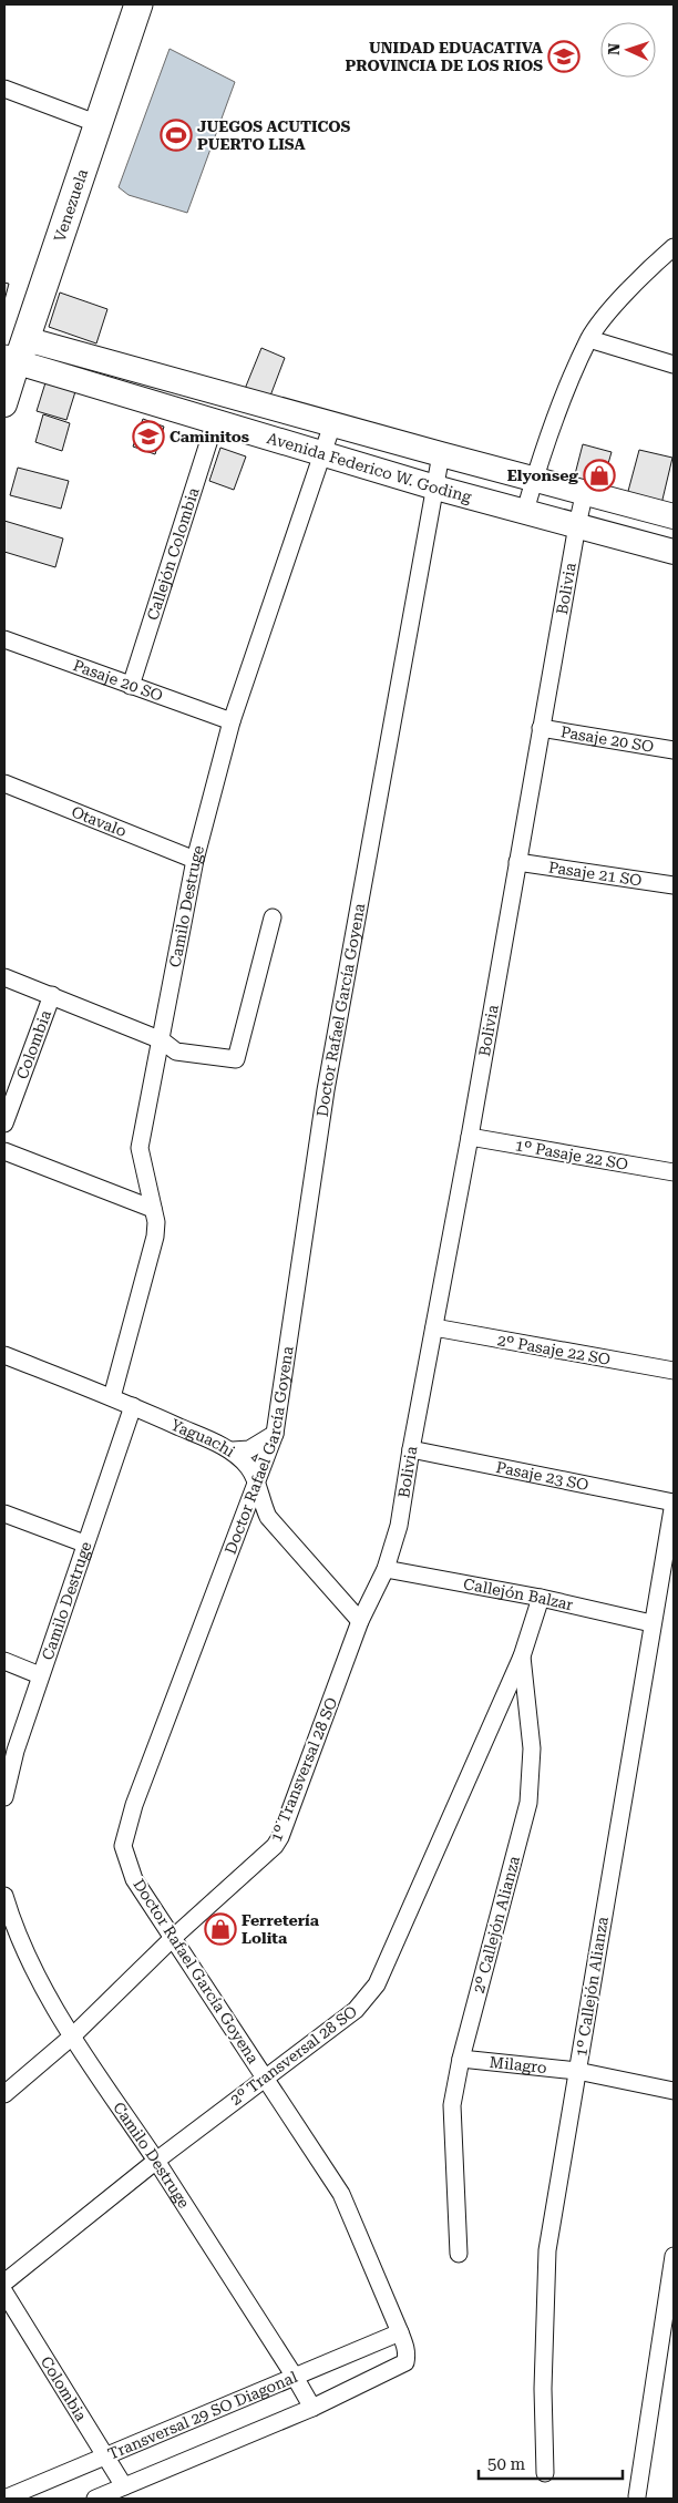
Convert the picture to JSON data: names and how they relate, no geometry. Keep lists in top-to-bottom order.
{
  "streets": {
    "main road": ["Venezuela"],
    "street": [
      "Avenida Federico W. Goding",
      "Callejón Colombia",
      "Bolivia",
      "Pasaje 20 SO",
      "Otavalo",
      "Pasaje 21 SO",
      "Camilo Destruge",
      "Doctor Rafael García Goyena",
      "Colombia",
      "1º Pasaje 22 SO",
      "2º Pasaje 22 SO",
      "Yaguachi",
      "Pasaje 23 SO",
      "Callejón Balzar",
      "1º Transversal 28 SO",
      "2º Callejón Alianza",
      "1º Callejón Alianza",
      "2º Transversal 28 SO",
      "Milagro",
      "Transversal 29 SO Diagonal"
    ]
  },
  "crossings": [
    ["Venezuela", "Avenida Federico W. Goding"],
    ["Avenida Federico W. Goding", "Callejón Colombia"],
    ["Avenida Federico W. Goding", "Bolivia"],
    ["Avenida Federico W. Goding", "Camilo Destruge"],
    ["Avenida Federico W. Goding", "Doctor Rafael García Goyena"],
    ["Callejón Colombia", "Pasaje 20 SO"],
    ["Bolivia", "Pasaje 20 SO"],
    ["Bolivia", "Pasaje 21 SO"],
    ["Bolivia", "1º Pasaje 22 SO"],
    ["Bolivia", "2º Pasaje 22 SO"],
    ["Bolivia", "Pasaje 23 SO"],
    ["Bolivia", "Callejón Balzar"],
    ["Bolivia", "1º Transversal 28 SO"],
    ["Pasaje 20 SO", "Camilo Destruge"],
    ["Otavalo", "Camilo Destruge"],
    ["Camilo Destruge", "Doctor Rafael García Goyena"],
    ["Camilo Destruge", "Yaguachi"],
    ["Camilo Destruge", "1º Transversal 28 SO"],
    ["Camilo Destruge", "2º Transversal 28 SO"],
    ["Camilo Destruge", "Transversal 29 SO Diagonal"],
    ["Doctor Rafael García Goyena", "Yaguachi"],
    ["Doctor Rafael García Goyena", "1º Transversal 28 SO"],
    ["Doctor Rafael García Goyena", "2º Transversal 28 SO"],
    ["Doctor Rafael García Goyena", "Transversal 29 SO Diagonal"],
    ["Colombia", "Transversal 29 SO Diagonal"],
    ["Yaguachi", "1º Transversal 28 SO"],
    ["Pasaje 23 SO", "1º Callejón Alianza"],
    ["Callejón Balzar", "1º Transversal 28 SO"],
    ["Callejón Balzar", "2º Callejón Alianza"],
    ["Callejón Balzar", "1º Callejón Alianza"],
    ["2º Callejón Alianza", "2º Transversal 28 SO"],
    ["2º Callejón Alianza", "Milagro"],
    ["1º Callejón Alianza", "Milagro"]
  ],
  "places": {
    "school or university": ["UNIDAD EDUACATIVA PROVINCIA DE LOS RIOS", "Caminitos"],
    "sports": ["JUEGOS ACUTICOS PUERTO LISA"],
    "shop": ["Elyonseg", "Ferretería Lolita"]
  },
  "scale_bar": "50 m",
  "north": "left"
}
